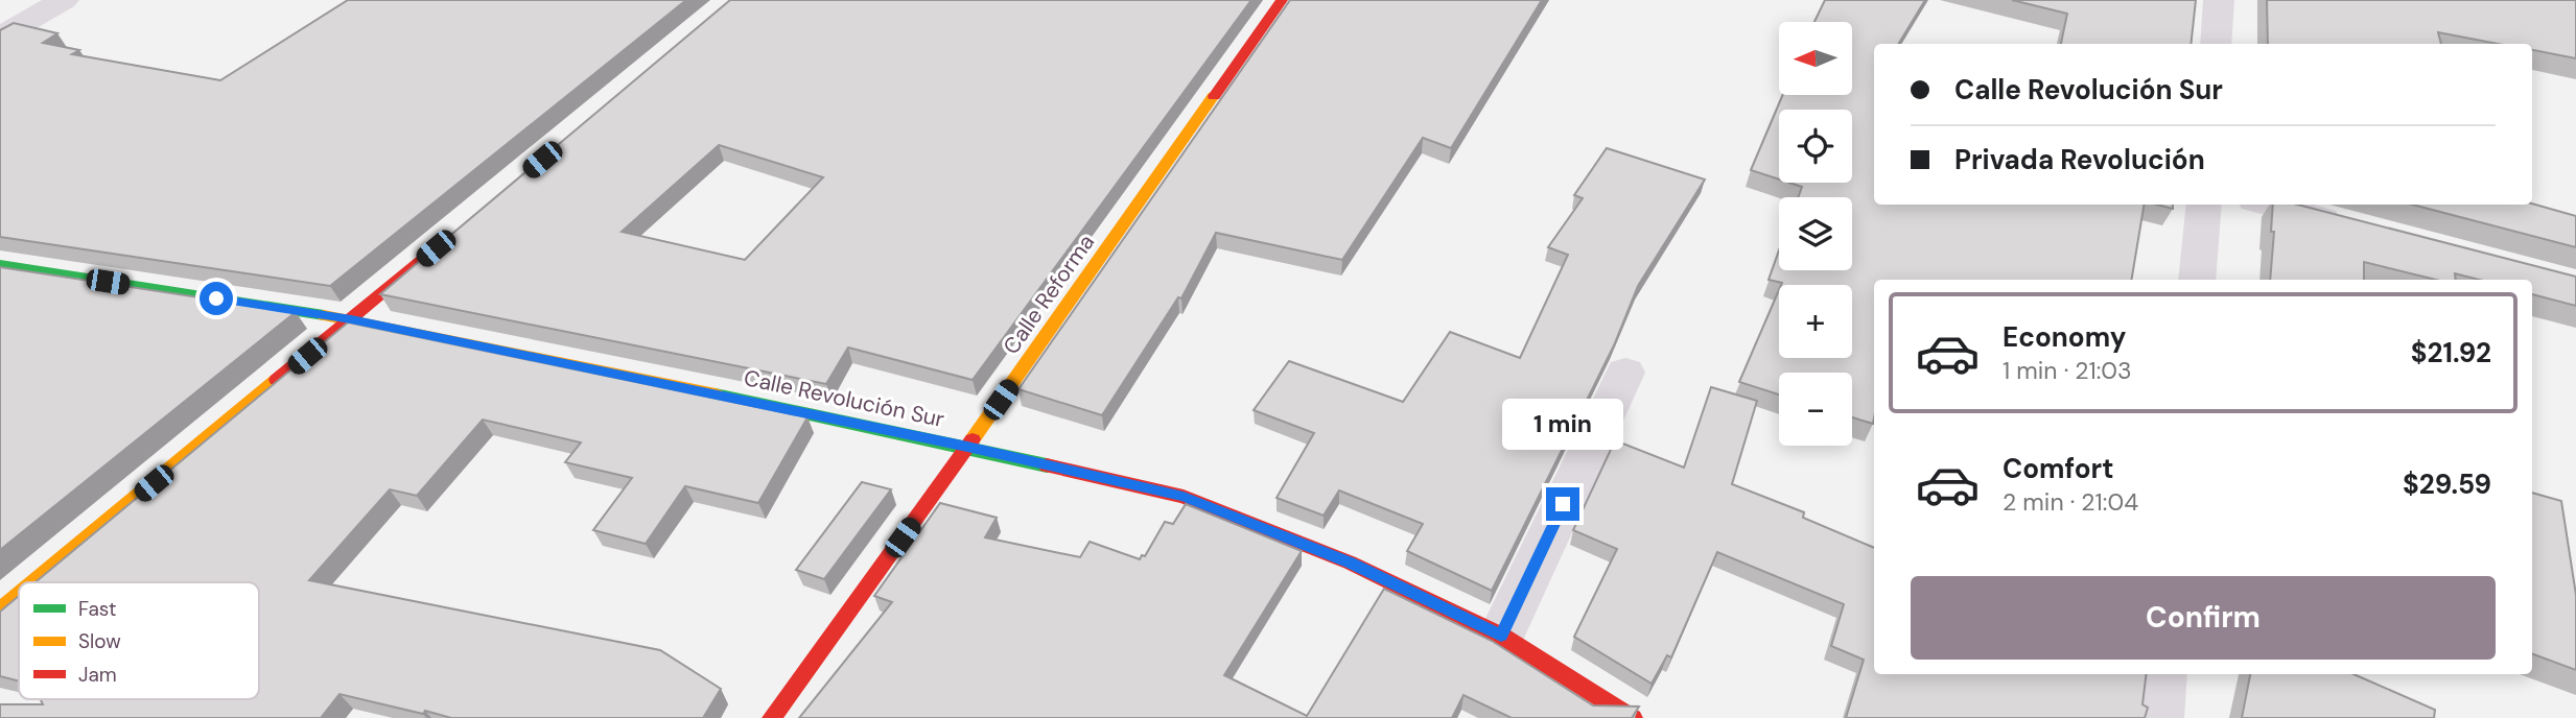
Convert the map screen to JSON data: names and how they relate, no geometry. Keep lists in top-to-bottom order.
{
  "streets": {
    "street": ["Calle Reforma", "Calle Revolución Sur"]
  },
  "crossings": [
    ["Calle Reforma", "Calle Revolución Sur"]
  ],
  "legend": ["Fast", "Slow", "Jam"],
  "north": "left",
  "page": {
    "map_buttons": ["+", "−"],
    "banner": ["Calle Revolución Sur", "Privada Revolución"],
    "list": [
      {
        "name": "Economy",
        "note": "1 min · 21:03",
        "value": "$21.92"
      },
      {
        "name": "Comfort",
        "note": "2 min · 21:04",
        "value": "$29.59"
      }
    ],
    "bubble": "1 min",
    "buttons": "Confirm"
  }
}
